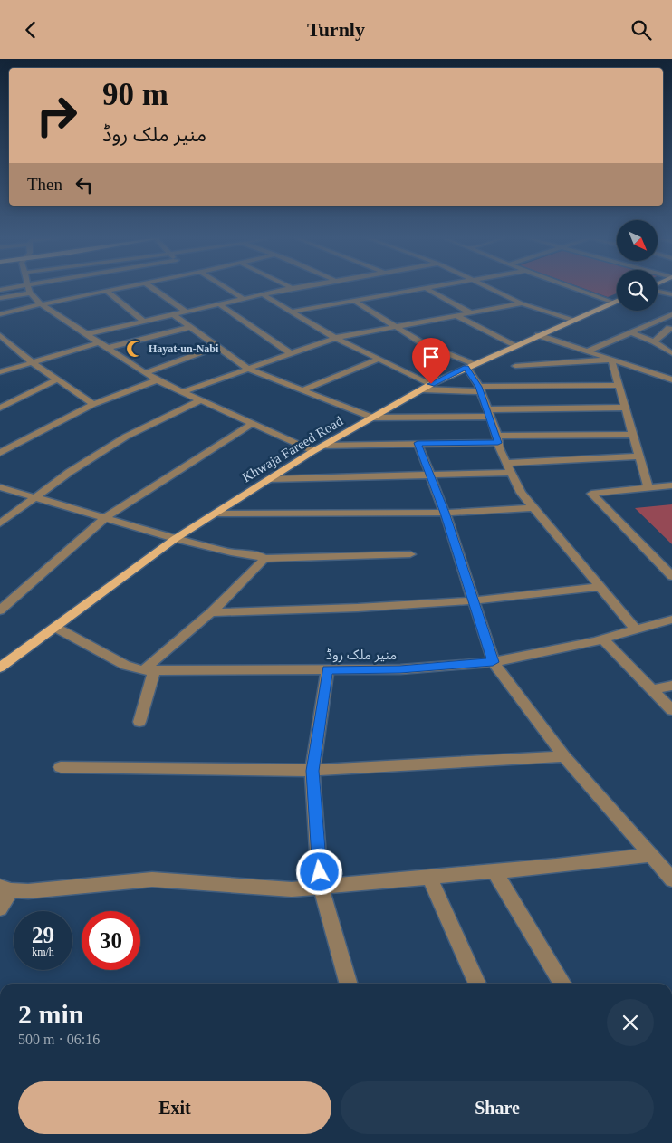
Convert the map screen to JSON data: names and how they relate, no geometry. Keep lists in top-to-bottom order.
{
  "streets": {
    "main road": ["Khwaja Fareed Road"],
    "street": ["منیر ملک روڈ"]
  },
  "crossings": [
    ["Khwaja Fareed Road", "منیر ملک روڈ"]
  ],
  "places": {
    "mosque": ["Hayat-un-Nabi"]
  },
  "north": "bottom right",
  "page": {
    "header": "Turnly",
    "turn": ["90 m", "منیر ملک روڈ"],
    "then": "Then",
    "speed": "29 km/h",
    "limit": "30",
    "heading": ["2 min", "500 m · 06:16"],
    "buttons": ["Exit", "Share"]
  }
}
